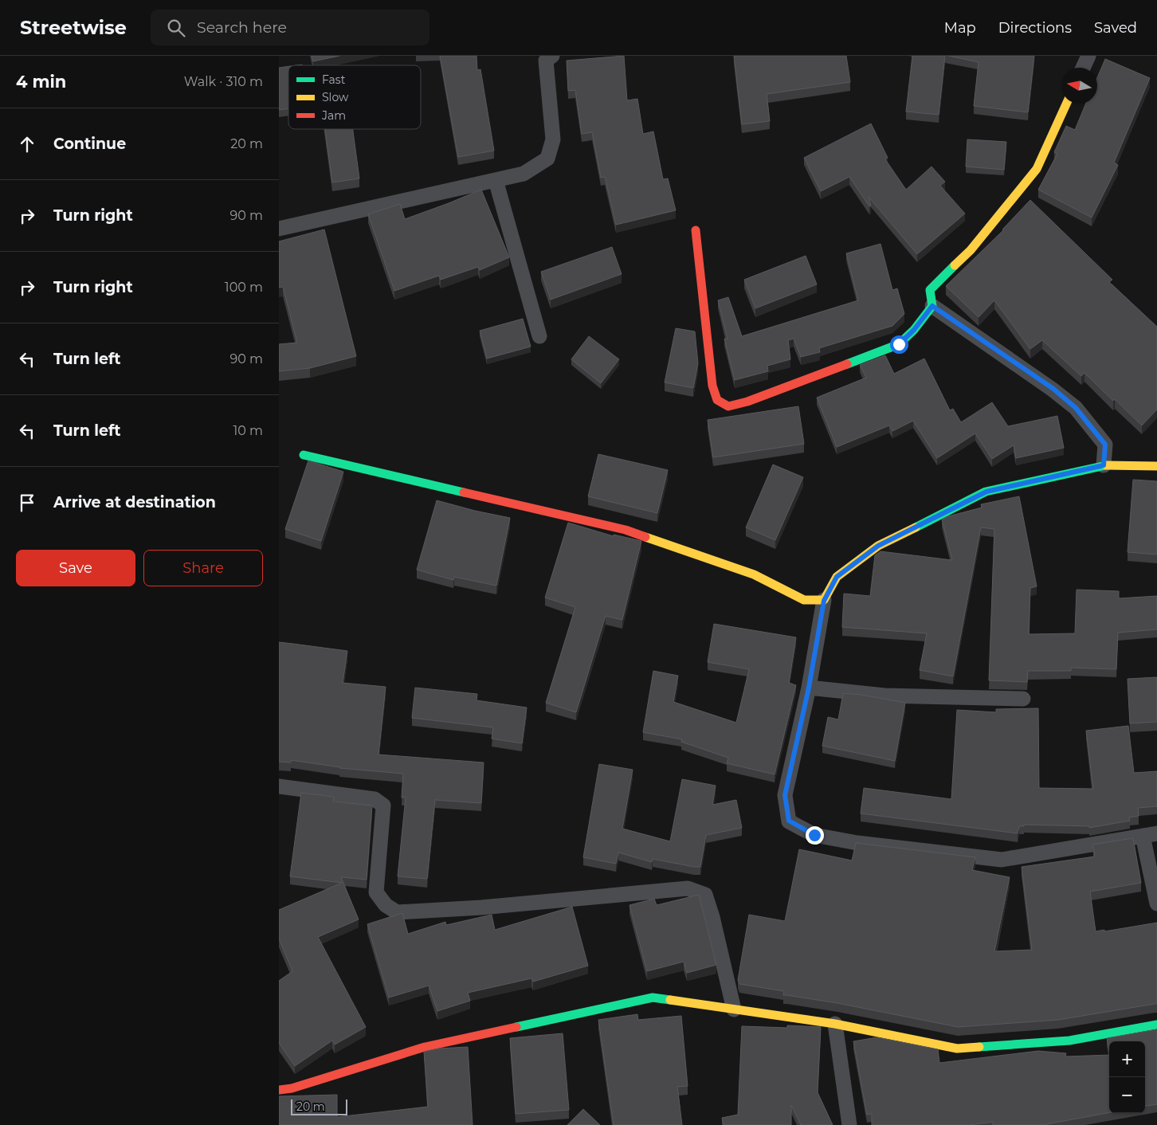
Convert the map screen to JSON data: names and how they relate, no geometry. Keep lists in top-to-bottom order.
{
  "legend": ["Fast", "Slow", "Jam"],
  "scale_bar": "20 m",
  "north": "left",
  "page": {
    "header": "Streetwise",
    "search": "Search here",
    "nav": ["Map", "Directions", "Saved"],
    "heading": ["4 min", "Walk · 310 m"],
    "list": [
      ["Continue", "20 m"],
      ["Turn right", "90 m"],
      ["Turn right", "100 m"],
      ["Turn left", "90 m"],
      ["Turn left", "10 m"],
      "Arrive at destination"
    ],
    "buttons": ["Save", "Share"],
    "map_buttons": ["+", "−"],
    "scale": "20 m"
  }
}
